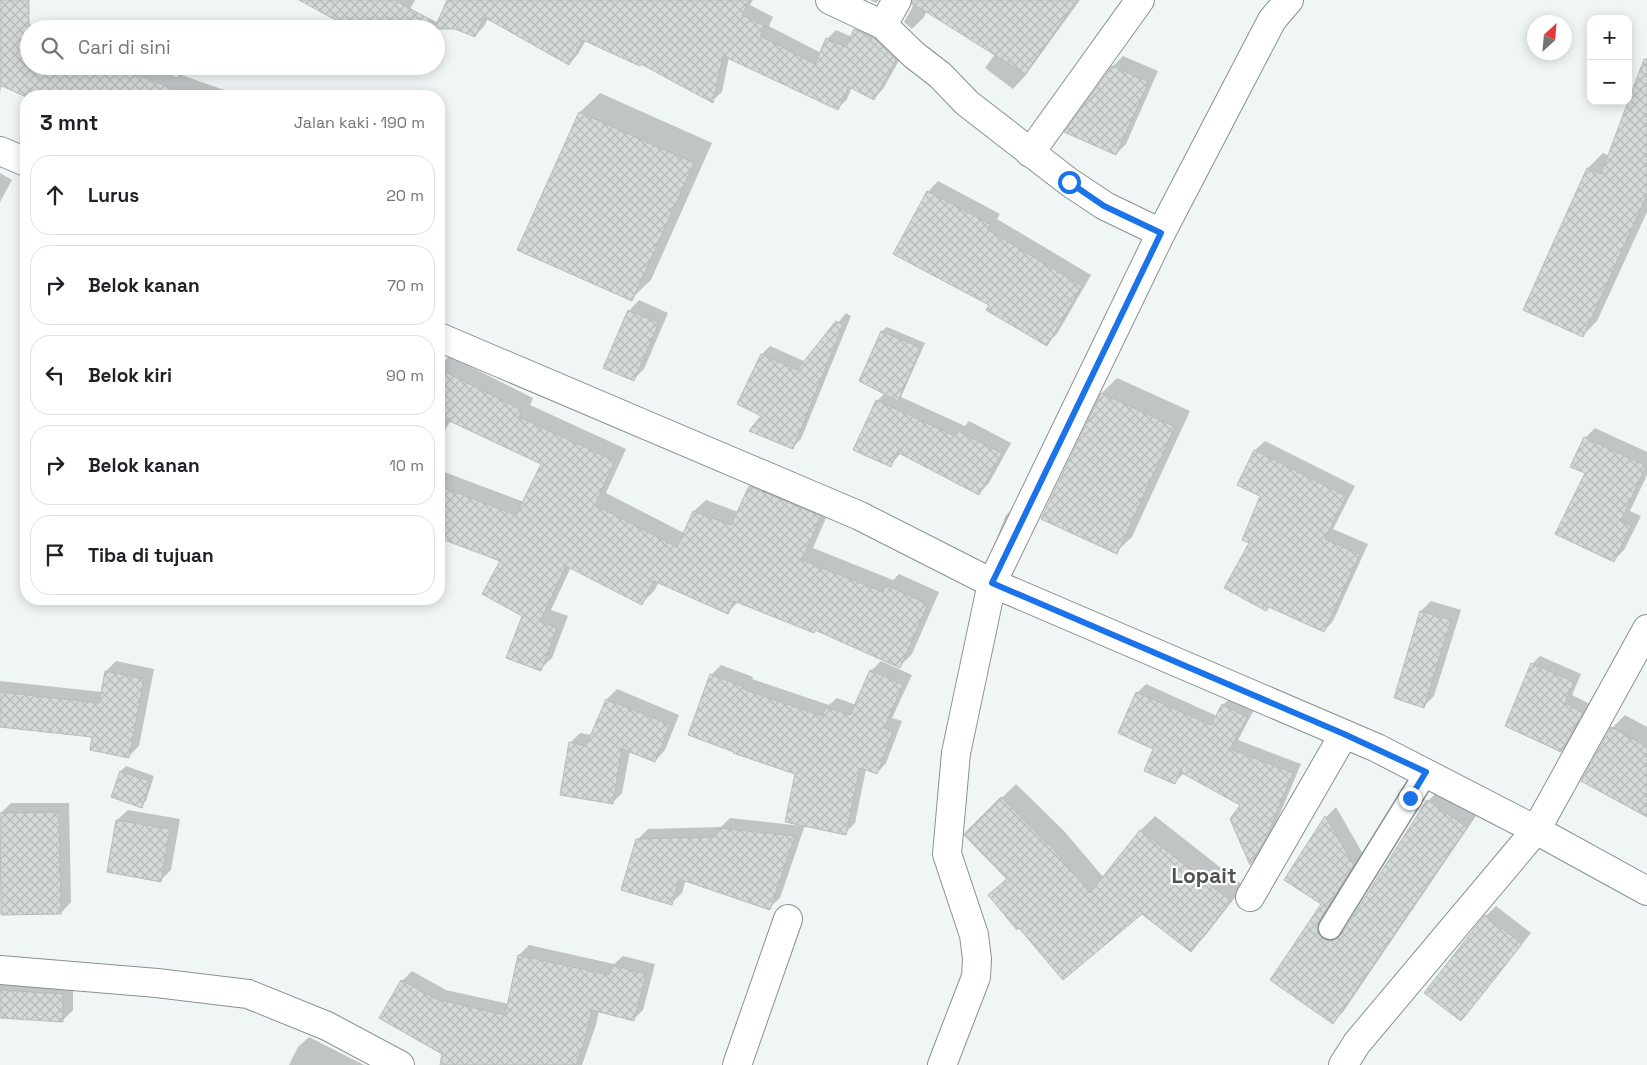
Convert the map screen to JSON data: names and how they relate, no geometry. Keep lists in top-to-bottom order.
{
  "districts": ["Lopait"],
  "north": "top right",
  "page": {
    "map_buttons": ["+", "−"],
    "search": "Cari di sini",
    "heading": ["3 mnt", "Jalan kaki · 190 m"],
    "list": [
      ["Lurus", "20 m"],
      ["Belok kanan", "70 m"],
      ["Belok kiri", "90 m"],
      ["Belok kanan", "10 m"],
      "Tiba di tujuan"
    ]
  }
}
